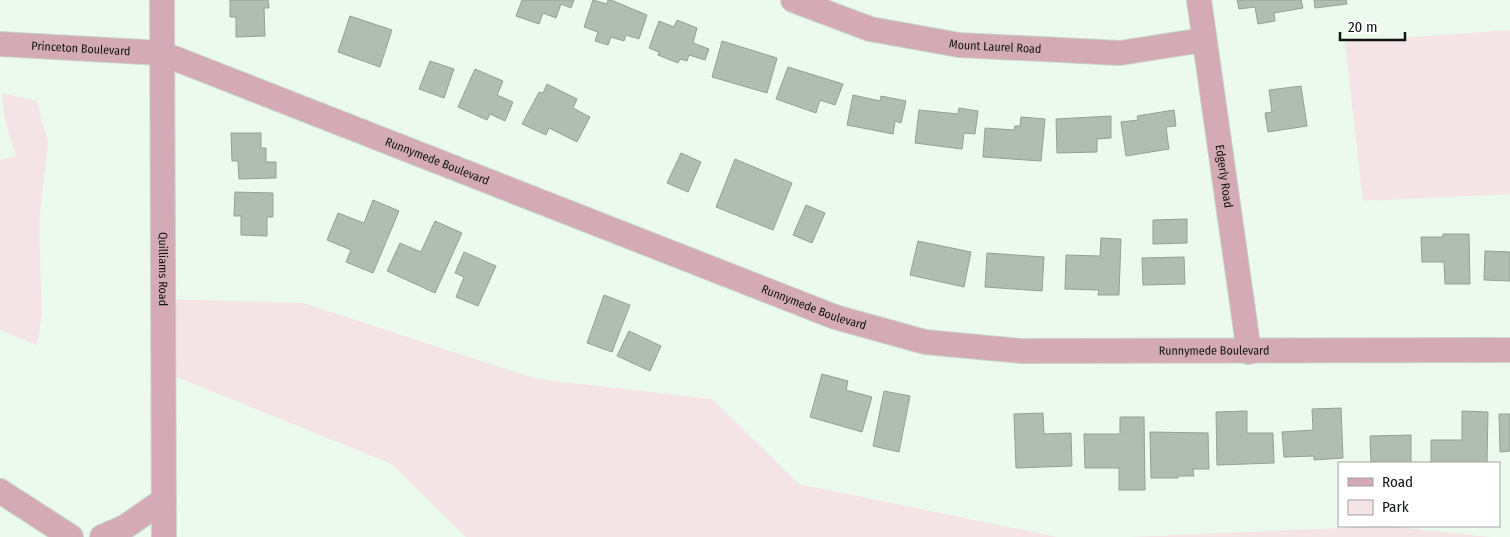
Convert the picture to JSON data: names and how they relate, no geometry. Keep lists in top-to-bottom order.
{
  "streets": {
    "street": [
      "Mount Laurel Road",
      "Princeton Boulevard",
      "Runnymede Boulevard",
      "Edgerly Road",
      "Quilliams Road"
    ]
  },
  "crossings": [
    ["Mount Laurel Road", "Edgerly Road"],
    ["Princeton Boulevard", "Runnymede Boulevard"],
    ["Princeton Boulevard", "Quilliams Road"],
    ["Runnymede Boulevard", "Edgerly Road"],
    ["Runnymede Boulevard", "Quilliams Road"]
  ],
  "legend": ["Road", "Park"],
  "scale_bar": "20 m"
}
